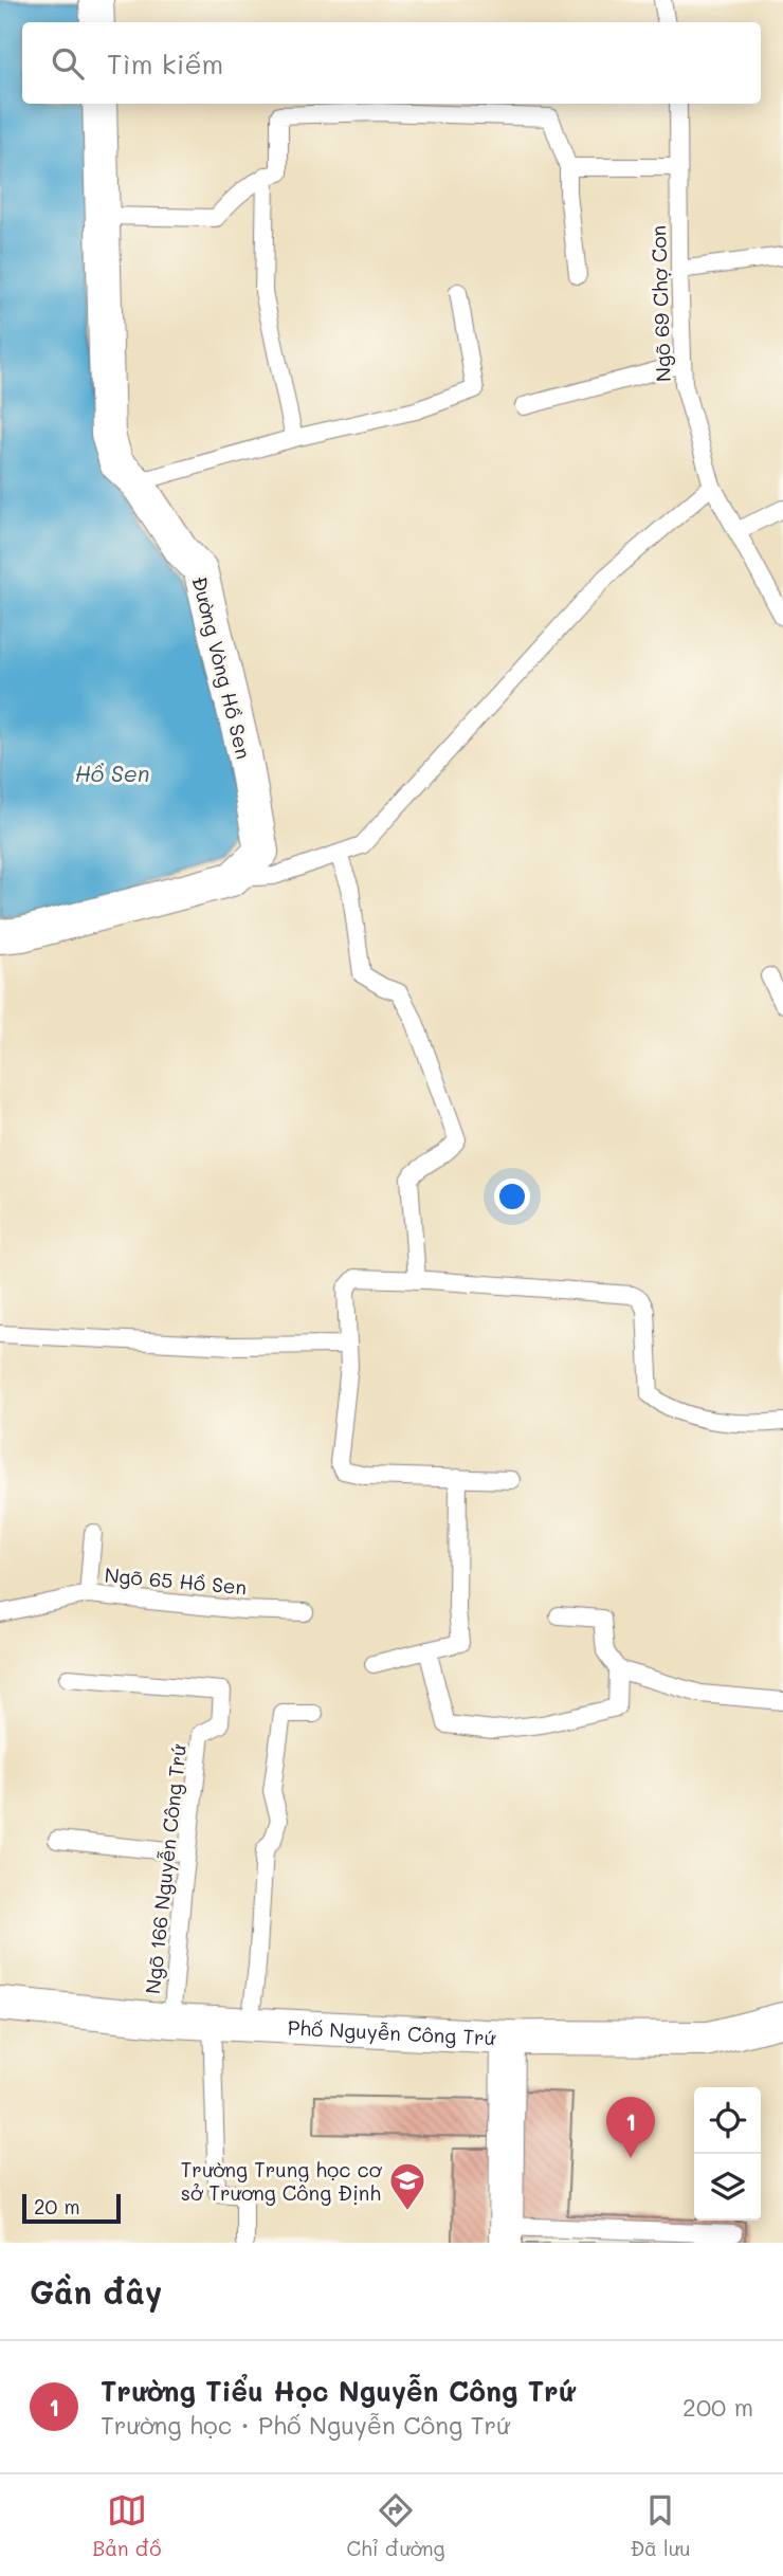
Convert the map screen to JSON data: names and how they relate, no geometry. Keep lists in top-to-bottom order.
{
  "streets": {
    "street": ["Đường Vòng Hồ Sen", "Phố Nguyễn Công Trứ"],
    "lane": ["Ngõ 69 Chợ Con", "Ngõ 65 Hồ Sen", "Ngõ 166 Nguyễn Công Trứ"]
  },
  "crossings": [
    ["Ngõ 166 Nguyễn Công Trứ", "Phố Nguyễn Công Trứ"]
  ],
  "water": ["Hồ Sen"],
  "places": {
    "school or university": ["Trường Trung học cơ sở Trương Công Định"]
  },
  "scale_bar": "20 m",
  "page": {
    "search": "Tìm kiếm",
    "pins": "1",
    "scale": "20 m",
    "heading": "Gần đây",
    "list": [
      {
        "mark": "1",
        "name": "Trường Tiểu Học Nguyễn Công Trứ",
        "note": "Trường học · Phố Nguyễn Công Trứ",
        "value": "200 m"
      }
    ],
    "nav": ["Bản đồ", "Chỉ đường", "Đã lưu"]
  }
}
